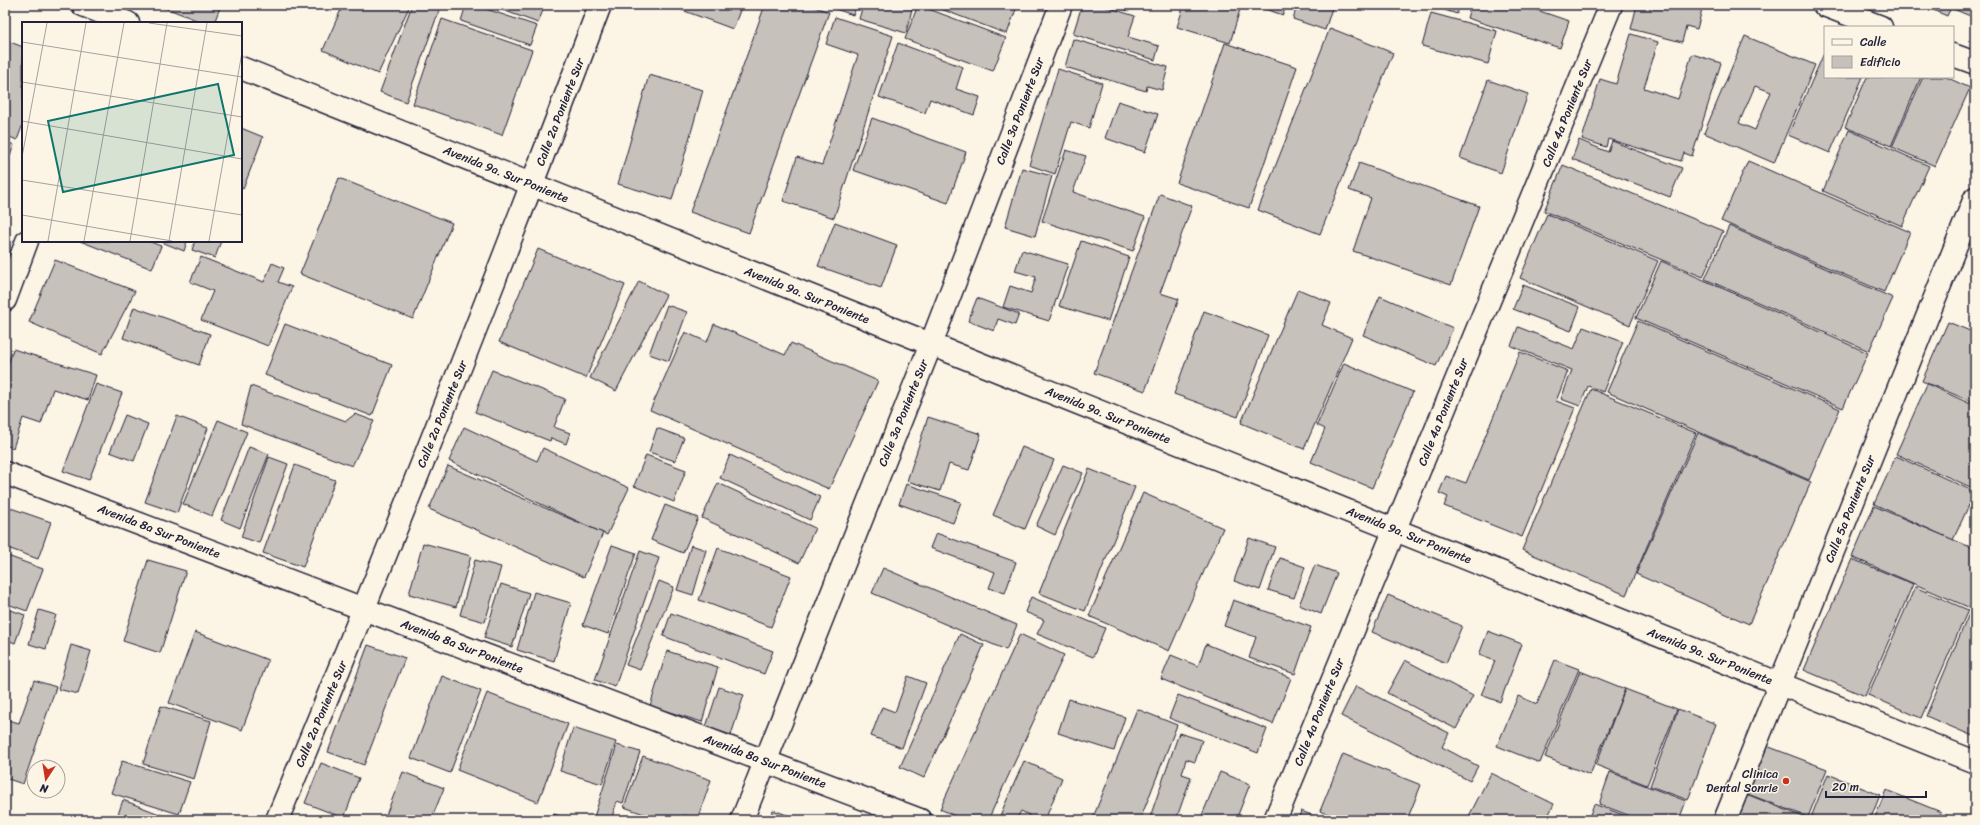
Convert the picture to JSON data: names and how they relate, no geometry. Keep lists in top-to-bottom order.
{
  "streets": {
    "street": [
      "Calle 3a Poniente Sur",
      "Calle 2a Poniente Sur",
      "Calle 4a Poniente Sur",
      "Avenida 9a. Sur Poniente",
      "Calle 5a Poniente Sur",
      "Avenida 8a Sur Poniente"
    ]
  },
  "crossings": [
    ["Calle 3a Poniente Sur", "Avenida 9a. Sur Poniente"],
    ["Calle 3a Poniente Sur", "Avenida 8a Sur Poniente"],
    ["Calle 2a Poniente Sur", "Avenida 9a. Sur Poniente"],
    ["Calle 2a Poniente Sur", "Avenida 8a Sur Poniente"],
    ["Calle 4a Poniente Sur", "Avenida 9a. Sur Poniente"],
    ["Avenida 9a. Sur Poniente", "Calle 5a Poniente Sur"]
  ],
  "places": ["Clinica Dental Sonrie"],
  "legend": ["Calle", "Edificio"],
  "scale_bar": "20 m",
  "north": "bottom"
}
